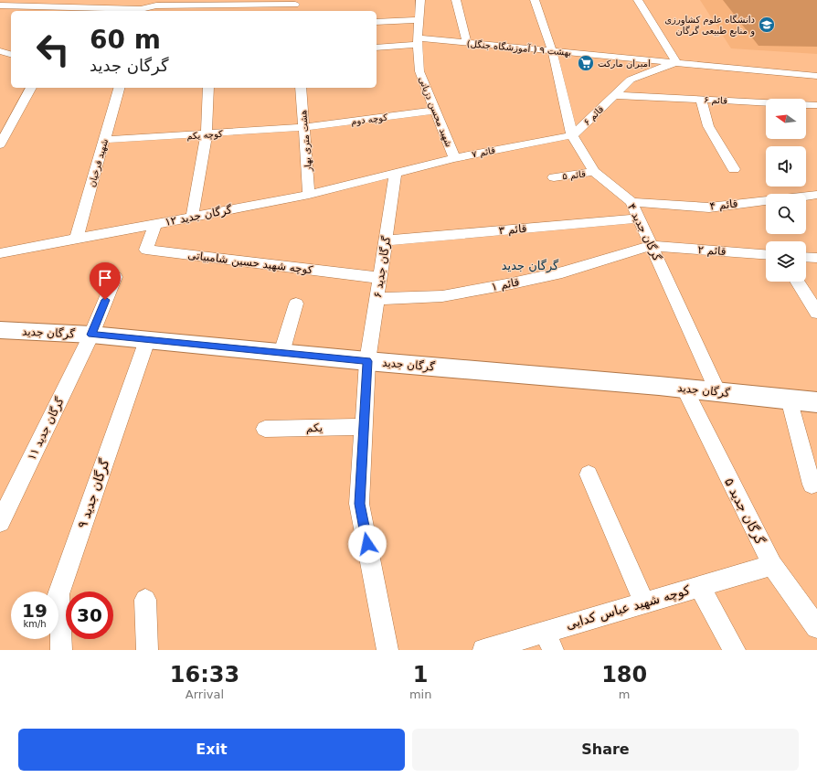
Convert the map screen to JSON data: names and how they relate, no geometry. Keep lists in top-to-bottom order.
{
  "streets": {
    "main road": ["گرگان جدید"],
    "street": [
      "بهشت ۹ ( آموزشگاه جنگل)",
      "قائم ۶",
      "شهید محسن دزیانی",
      "۶ قائم",
      "کوچه دوم",
      "کوچه یکم",
      "هشت متری بهار",
      "۷ قائم",
      "شهید فرخیان",
      "۵ قائم",
      "قائم ۴",
      "گرگان جدید ۱۲",
      "۳ قائم",
      "گرگان جدید ۴",
      "۲ قائم",
      "کوچه شهید حسین شامبیاتی",
      "گرگان جدید ۶",
      "۱ قائم",
      "یکم",
      "گرگان جدید ۱۱",
      "گرگان جدید ۹",
      "گرگان جدید ۵",
      "کوچه شهید عباس کدایی"
    ]
  },
  "crossings": [
    ["بهشت ۹ ( آموزشگاه جنگل)", "شهید محسن دزیانی"],
    ["بهشت ۹ ( آموزشگاه جنگل)", "گرگان جدید ۴"],
    ["قائم ۶", "۶ قائم"],
    ["شهید محسن دزیانی", "کوچه دوم"],
    ["شهید محسن دزیانی", "۷ قائم"],
    ["۶ قائم", "۷ قائم"],
    ["۶ قائم", "گرگان جدید ۴"],
    ["کوچه دوم", "کوچه یکم"],
    ["کوچه دوم", "هشت متری بهار"],
    ["کوچه یکم", "هشت متری بهار"],
    ["کوچه یکم", "شهید فرخیان"],
    ["هشت متری بهار", "گرگان جدید ۱۲"],
    ["۷ قائم", "گرگان جدید ۱۲"],
    ["۷ قائم", "گرگان جدید ۴"],
    ["۷ قائم", "گرگان جدید ۶"],
    ["شهید فرخیان", "گرگان جدید ۱۲"],
    ["۵ قائم", "گرگان جدید ۴"],
    ["قائم ۴", "گرگان جدید ۴"],
    ["گرگان جدید ۱۲", "کوچه شهید حسین شامبیاتی"],
    ["گرگان جدید ۱۲", "گرگان جدید ۶"],
    ["۳ قائم", "گرگان جدید ۴"],
    ["۳ قائم", "گرگان جدید ۶"],
    ["گرگان جدید ۴", "۲ قائم"],
    ["گرگان جدید ۴", "۱ قائم"],
    ["گرگان جدید ۴", "گرگان جدید"],
    ["۲ قائم", "۱ قائم"],
    ["کوچه شهید حسین شامبیاتی", "گرگان جدید ۶"],
    ["گرگان جدید ۶", "۱ قائم"],
    ["گرگان جدید ۶", "گرگان جدید"],
    ["گرگان جدید ۶", "یکم"],
    ["گرگان جدید", "گرگان جدید ۱۱"],
    ["گرگان جدید", "گرگان جدید ۹"],
    ["گرگان جدید", "گرگان جدید ۵"],
    ["گرگان جدید ۵", "کوچه شهید عباس کدایی"]
  ],
  "districts": ["گرگان جدید"],
  "places": {
    "school or university": ["دانشگاه علوم کشاورزی و منابع طبیعی گرگان"],
    "supermarket": ["امیران مارکت"]
  },
  "north": "left",
  "page": {
    "turn": ["60 m", "گرگان جدید"],
    "speed": "19 km/h",
    "limit": "30",
    "eta": [
      "16:33",
      "Arrival",
      "1",
      "min",
      "180",
      "m"
    ],
    "buttons": ["Exit", "Share"]
  }
}
